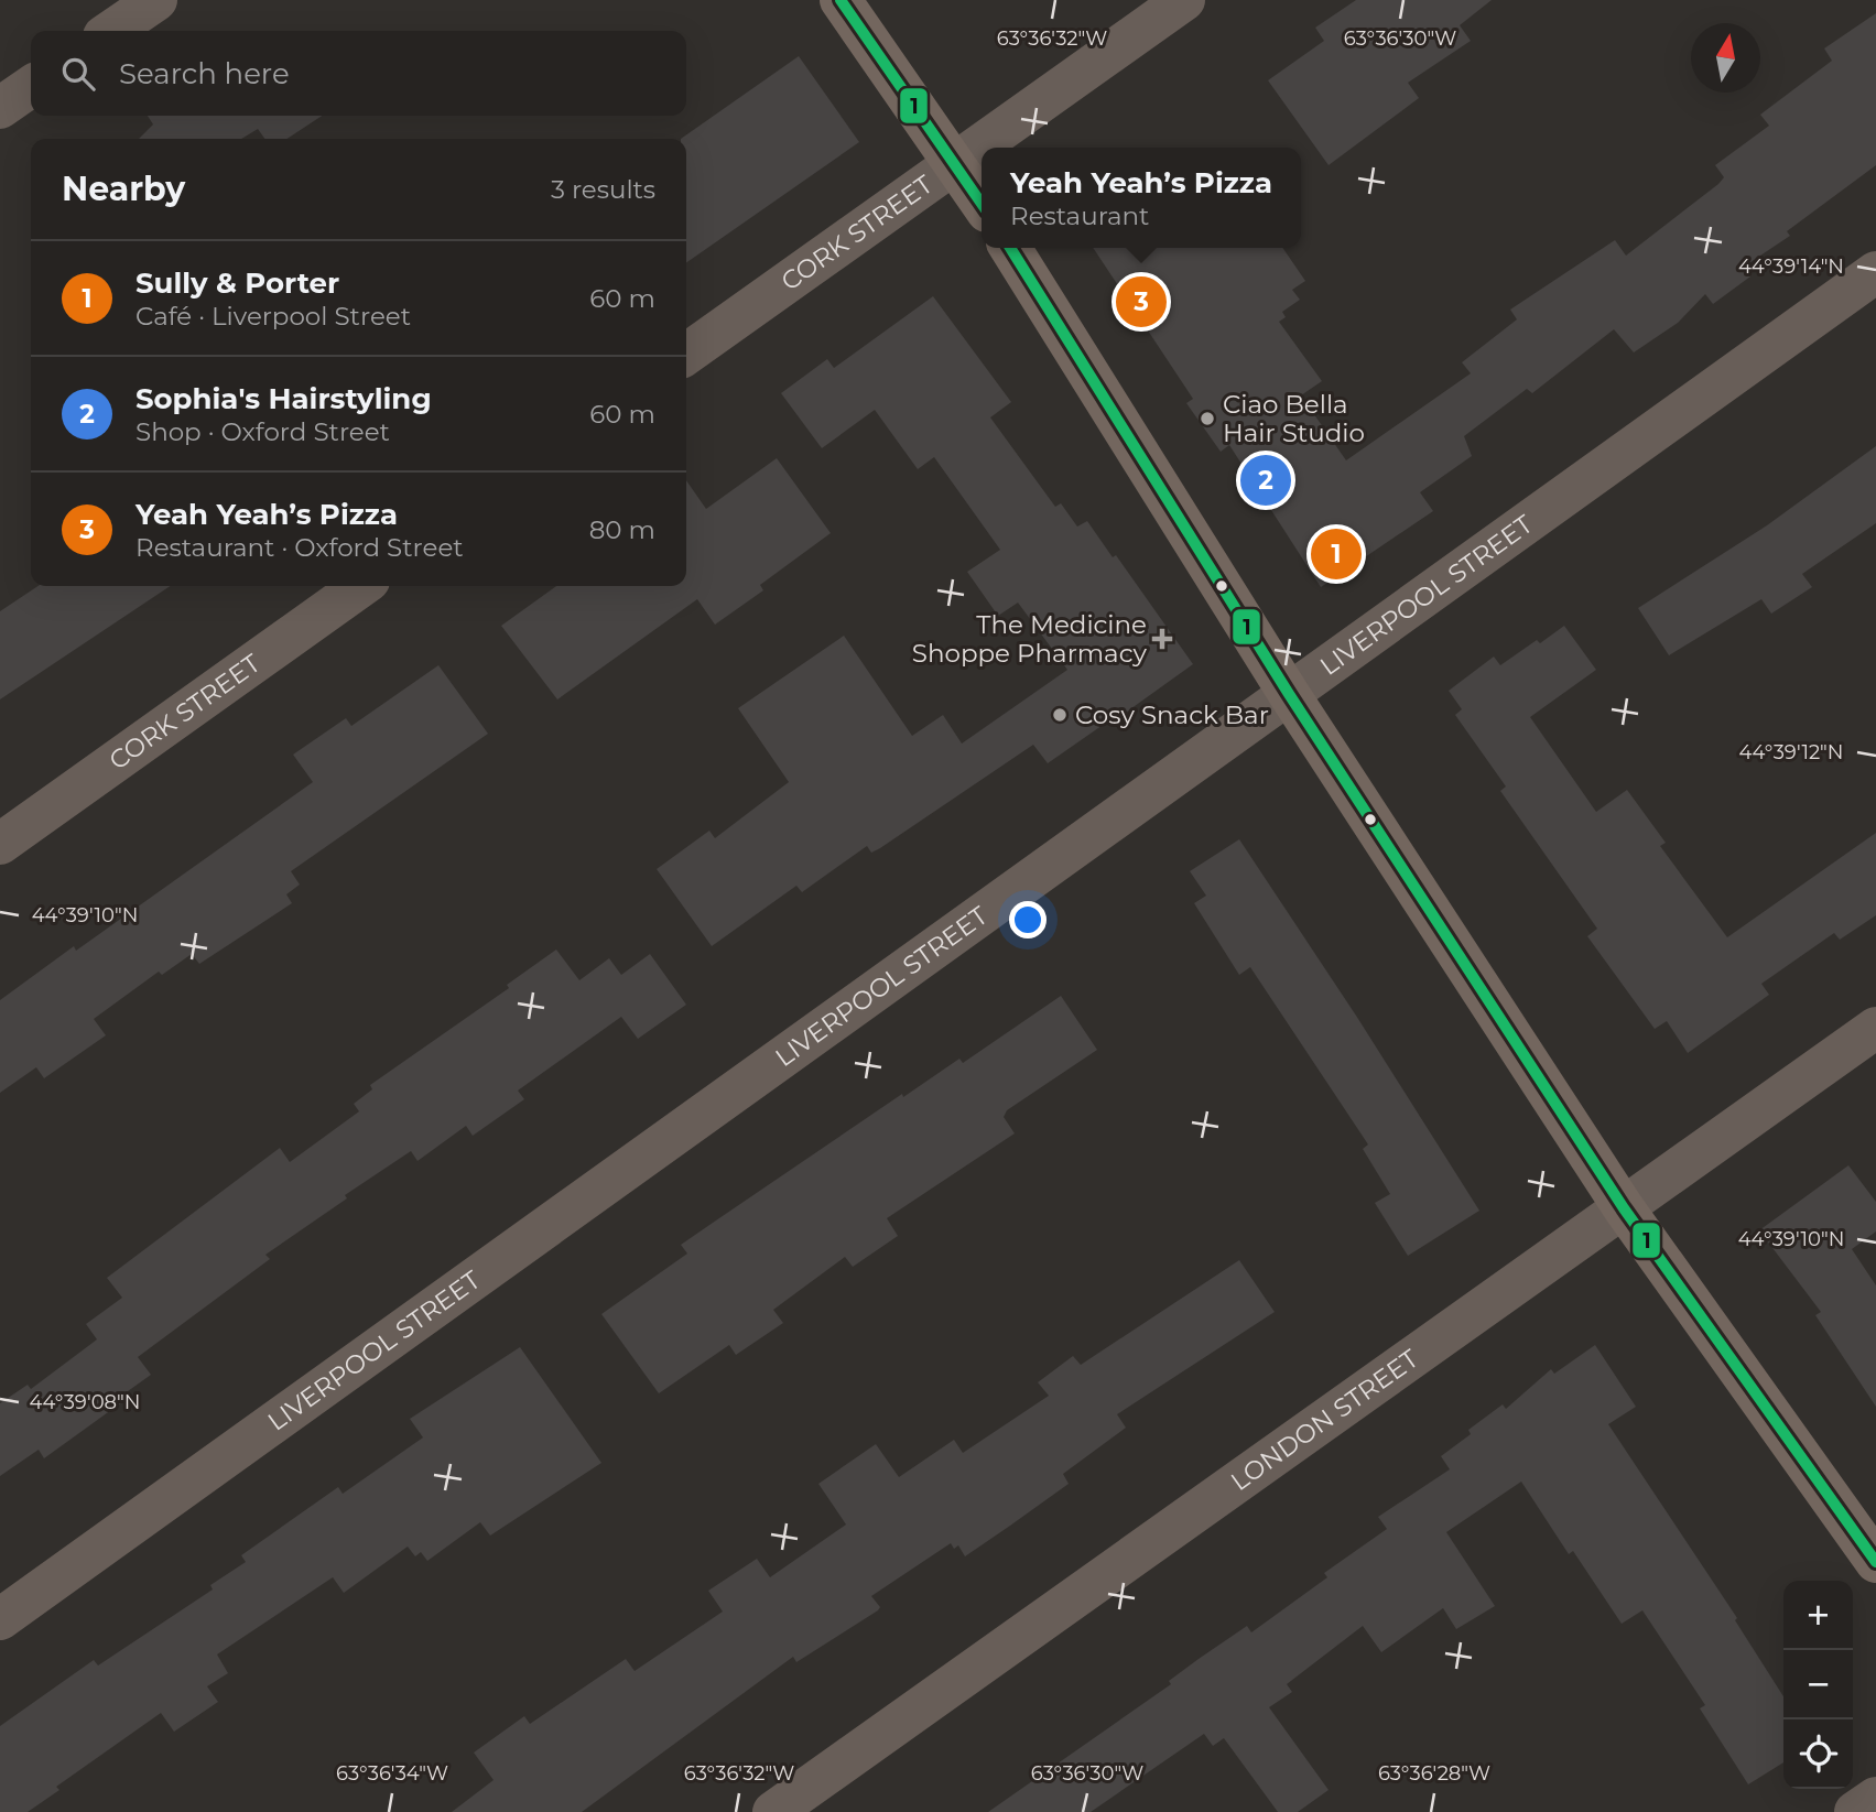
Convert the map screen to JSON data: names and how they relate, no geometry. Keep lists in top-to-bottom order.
{
  "streets": {
    "street": ["CORK STREET", "LIVERPOOL STREET", "LONDON STREET"]
  },
  "places": {
    "other": ["Ciao Bella Hair Studio", "Cosy Snack Bar"],
    "health": ["The Medicine Shoppe Pharmacy"]
  },
  "lines": ["transit line 1"],
  "north": "top",
  "page": {
    "search": "Search here",
    "heading": ["Nearby", "3 results"],
    "popup": ["Yeah Yeah’s Pizza", "Restaurant"],
    "list": [
      {
        "mark": "1",
        "name": "Sully & Porter",
        "note": "Café · Liverpool Street",
        "value": "60 m"
      },
      {
        "mark": "2",
        "name": "Sophia's Hairstyling",
        "note": "Shop · Oxford Street",
        "value": "60 m"
      },
      {
        "mark": "3",
        "name": "Yeah Yeah’s Pizza",
        "note": "Restaurant · Oxford Street",
        "value": "80 m"
      }
    ],
    "pins": ["3", "2", "1"],
    "map_buttons": ["+", "−"]
  },
  "coordinates": [
    "63°36'32\"W",
    "63°36'30\"W",
    "44°39'14\"N",
    "44°39'12\"N",
    "44°39'10\"N",
    "44°39'08\"N",
    "63°36'34\"W",
    "63°36'28\"W"
  ]
}
